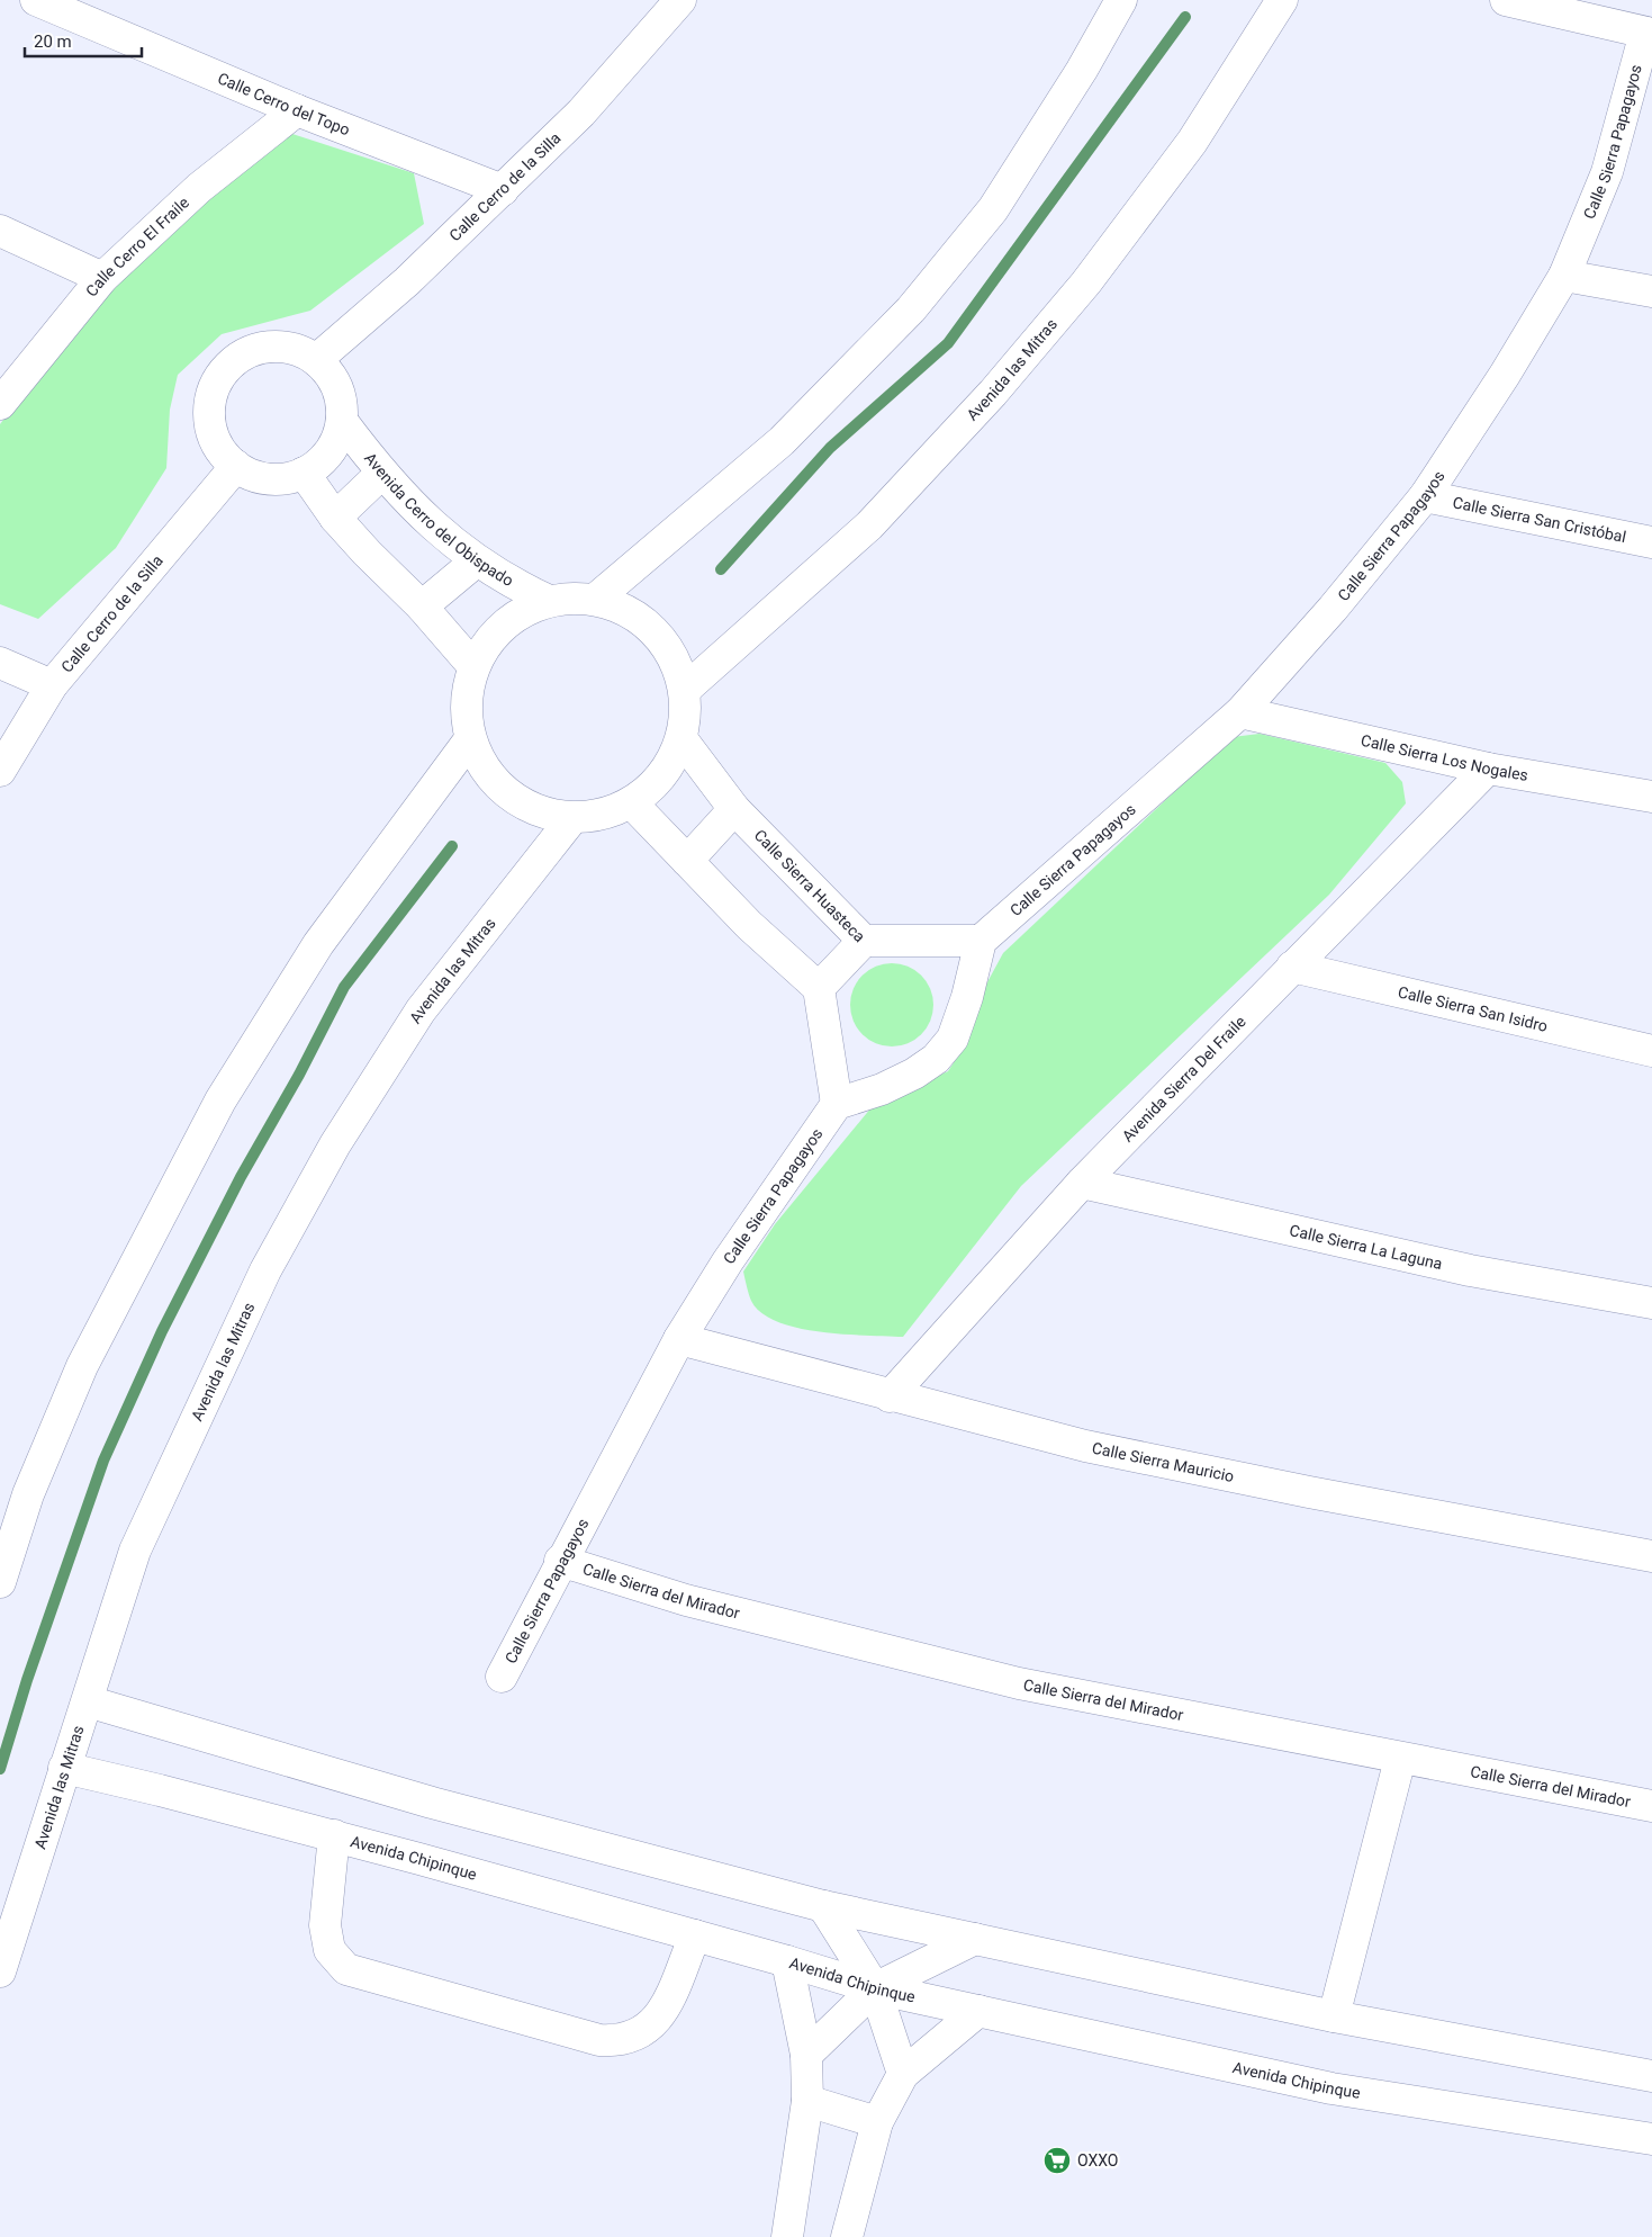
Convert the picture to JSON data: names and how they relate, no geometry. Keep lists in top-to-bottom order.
{
  "streets": {
    "street": [
      "Calle Cerro del Topo",
      "Calle Sierra Papagayos",
      "Calle Cerro de la Silla",
      "Calle Cerro El Fraile",
      "Avenida las Mitras",
      "Avenida Cerro del Obispado",
      "Calle Sierra San Cristóbal",
      "Calle Sierra Los Nogales",
      "Calle Sierra Huasteca",
      "Calle Sierra San Isidro",
      "Avenida Sierra Del Fraile",
      "Calle Sierra La Laguna",
      "Calle Sierra Mauricio",
      "Calle Sierra del Mirador",
      "Avenida Chipinque"
    ]
  },
  "crossings": [
    ["Calle Cerro del Topo", "Calle Cerro de la Silla"],
    ["Calle Cerro del Topo", "Calle Cerro El Fraile"],
    ["Calle Sierra Papagayos", "Calle Sierra San Cristóbal"],
    ["Calle Sierra Papagayos", "Calle Sierra Los Nogales"],
    ["Calle Sierra Papagayos", "Calle Sierra Huasteca"],
    ["Calle Sierra Papagayos", "Calle Sierra Mauricio"],
    ["Calle Sierra Papagayos", "Calle Sierra del Mirador"],
    ["Calle Cerro de la Silla", "Avenida Cerro del Obispado"],
    ["Avenida las Mitras", "Avenida Chipinque"],
    ["Calle Sierra Los Nogales", "Avenida Sierra Del Fraile"],
    ["Calle Sierra San Isidro", "Avenida Sierra Del Fraile"],
    ["Avenida Sierra Del Fraile", "Calle Sierra La Laguna"],
    ["Avenida Sierra Del Fraile", "Calle Sierra Mauricio"]
  ],
  "places": {
    "supermarket": ["OXXO"]
  },
  "scale_bar": "20 m"
}
